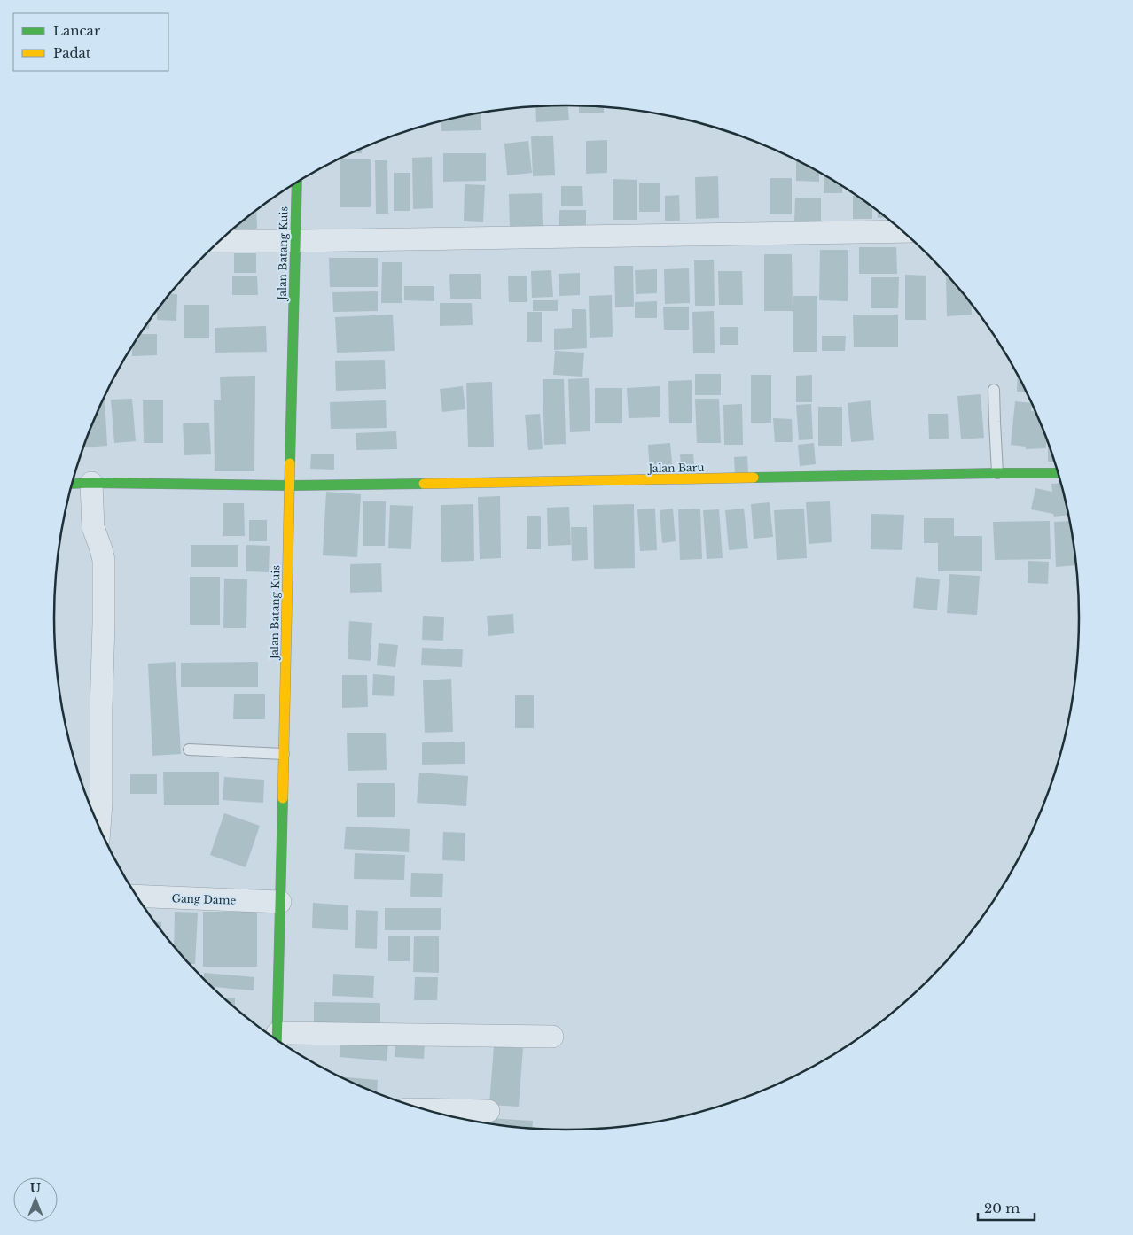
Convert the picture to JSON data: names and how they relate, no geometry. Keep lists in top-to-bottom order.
{
  "streets": {
    "street": ["Jalan Batang Kuis", "Jalan Baru", "Gang Dame"]
  },
  "crossings": [
    ["Jalan Batang Kuis", "Jalan Baru"],
    ["Jalan Batang Kuis", "Gang Dame"]
  ],
  "legend": ["Lancar", "Padat"],
  "scale_bar": "20 m",
  "north": "top"
}
